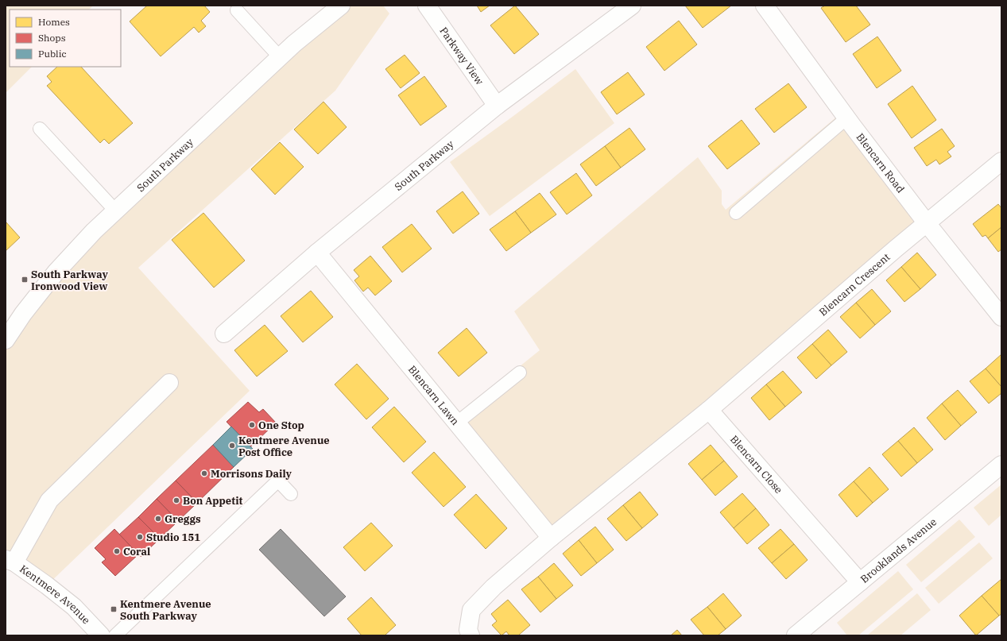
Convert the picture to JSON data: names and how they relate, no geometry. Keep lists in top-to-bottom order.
{
  "streets": {
    "street": [
      "Parkway View",
      "Blencarn Road",
      "South Parkway",
      "Blencarn Crescent",
      "Blencarn Lawn",
      "Blencarn Close",
      "Brooklands Avenue",
      "Kentmere Avenue"
    ]
  },
  "crossings": [
    ["Parkway View", "South Parkway"],
    ["Blencarn Road", "Blencarn Crescent"],
    ["South Parkway", "Blencarn Lawn"],
    ["Blencarn Crescent", "Blencarn Close"],
    ["Blencarn Close", "Brooklands Avenue"]
  ],
  "places": {
    "transit": ["South Parkway Ironwood View", "Kentmere Avenue South Parkway"],
    "other": [
      "One Stop",
      "Kentmere Avenue Post Office",
      "Morrisons Daily",
      "Bon Appetit",
      "Greggs",
      "Studio 151",
      "Coral"
    ]
  },
  "legend": ["Homes", "Shops", "Public"]
}
